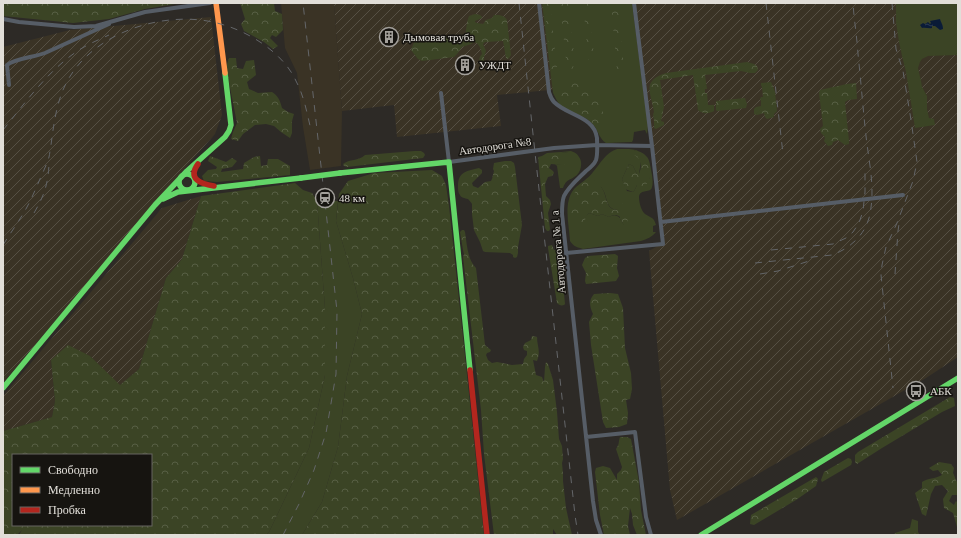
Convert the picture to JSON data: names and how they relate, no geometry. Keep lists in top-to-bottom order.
{
  "streets": {
    "main road": ["Автодорога №8"],
    "street": ["Автодорога № 1 а"]
  },
  "crossings": [
    ["Автодорога №8", "Автодорога № 1 а"]
  ],
  "places": {
    "building": ["Дымовая труба", "УЖДТ"],
    "station": ["48 км"],
    "bus stop": ["АБК"]
  },
  "legend": ["Свободно", "Медленно", "Пробка"]
}
